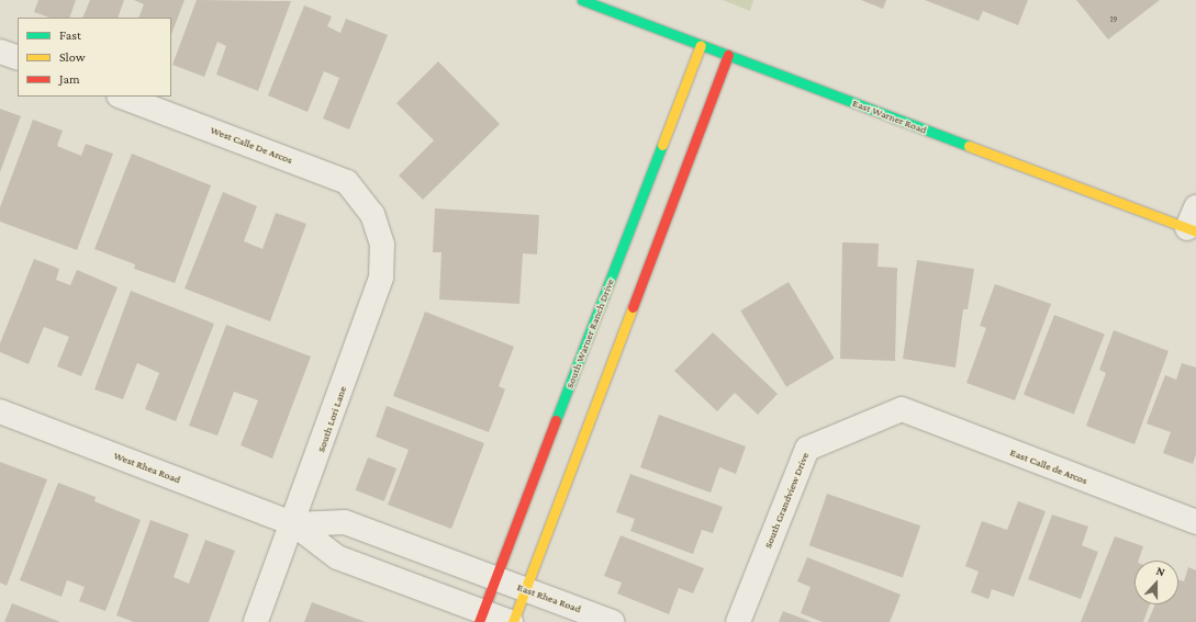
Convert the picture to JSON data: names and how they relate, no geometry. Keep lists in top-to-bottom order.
{
  "streets": {
    "street": [
      "East Warner Road",
      "West Calle De Arcos",
      "South Warner Ranch Drive",
      "South Lori Lane",
      "East Calle de Arcos",
      "West Rhea Road",
      "South Grandview Drive",
      "East Rhea Road"
    ]
  },
  "crossings": [
    ["East Warner Road", "South Warner Ranch Drive"],
    ["West Calle De Arcos", "South Lori Lane"],
    ["South Warner Ranch Drive", "West Rhea Road"],
    ["South Warner Ranch Drive", "East Rhea Road"],
    ["South Lori Lane", "West Rhea Road"],
    ["East Calle de Arcos", "South Grandview Drive"],
    ["West Rhea Road", "East Rhea Road"]
  ],
  "house_numbers": ["19"],
  "legend": ["Fast", "Slow", "Jam"],
  "north": "top"
}
